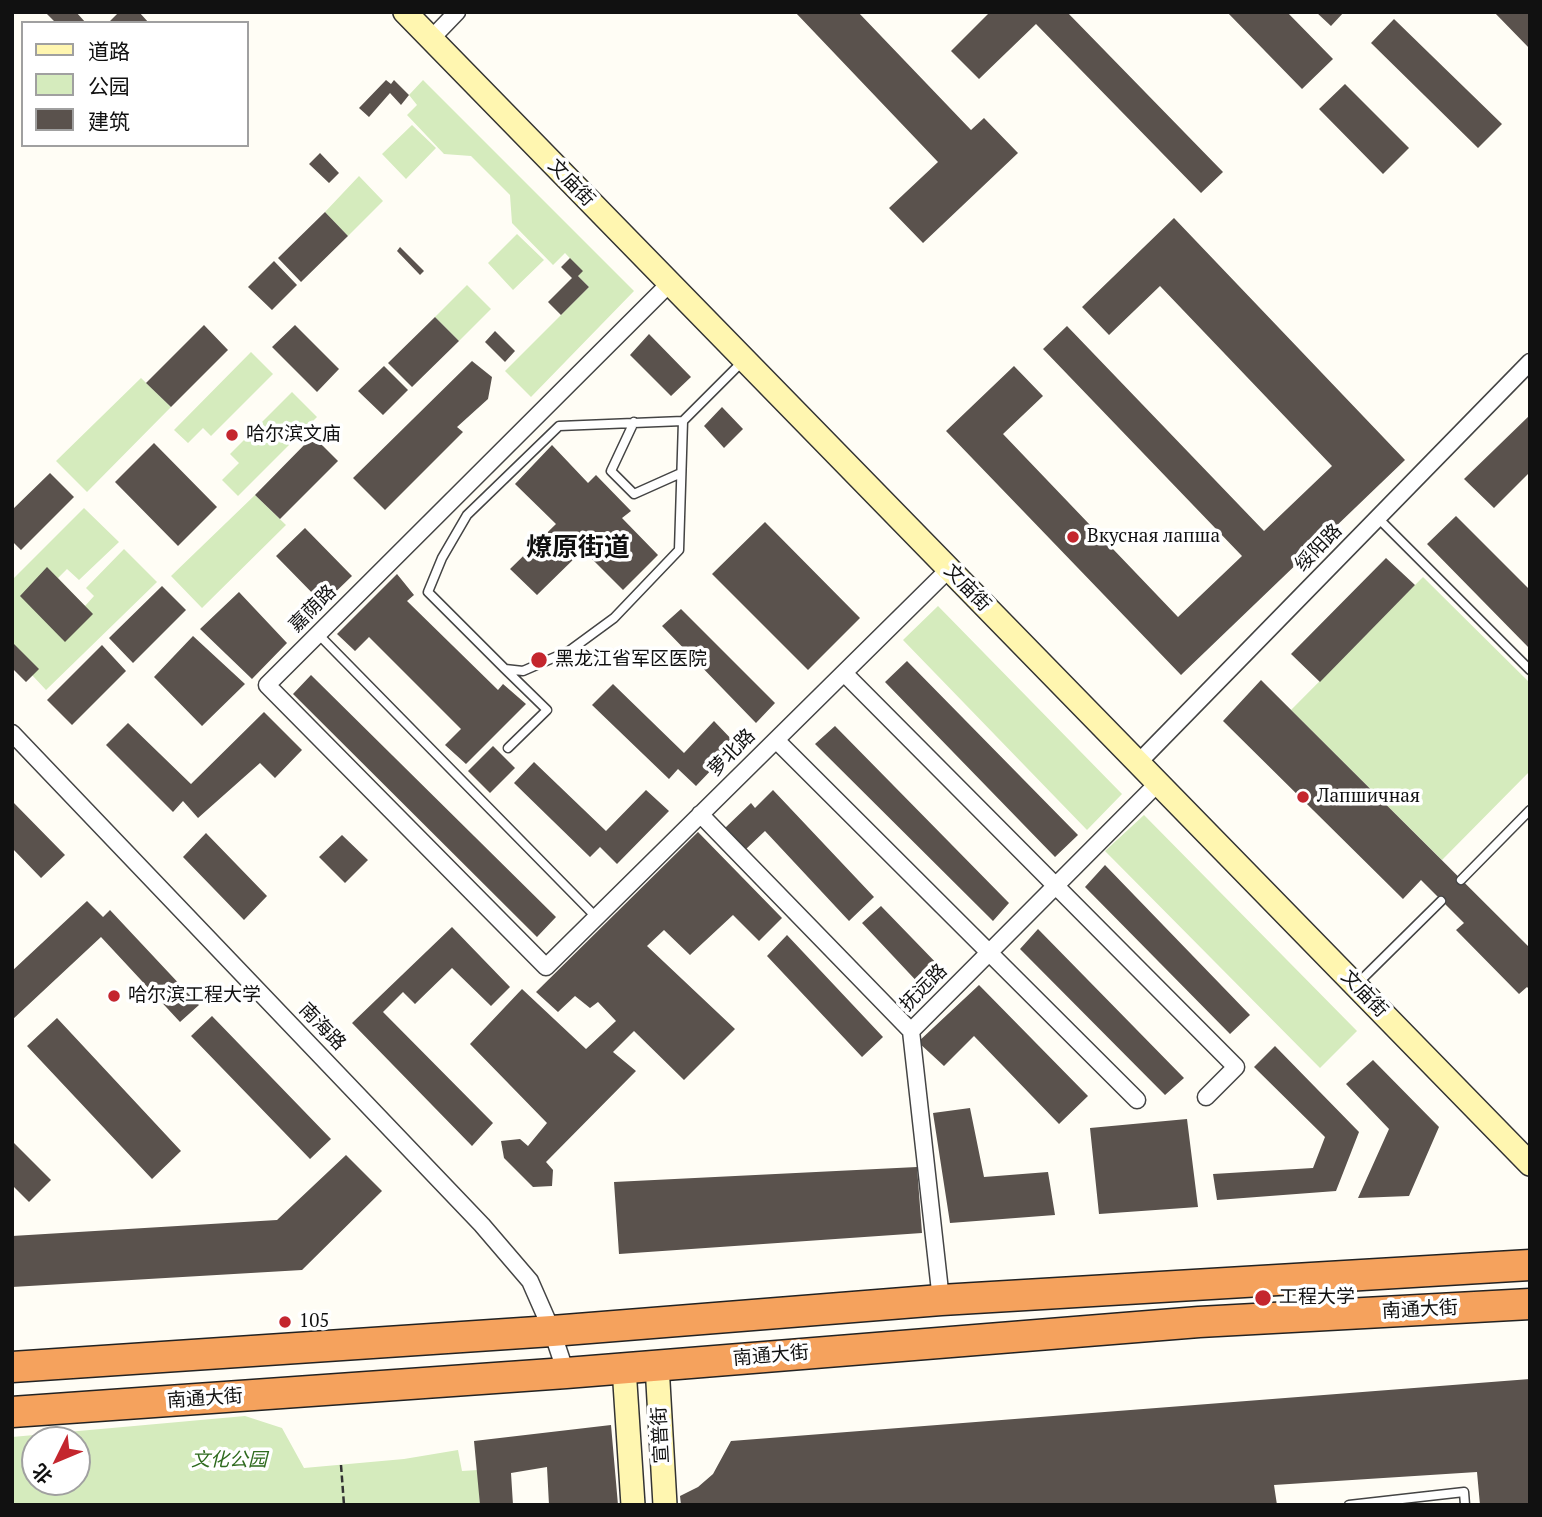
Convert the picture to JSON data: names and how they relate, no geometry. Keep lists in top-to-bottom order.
{
  "streets": {
    "highway": ["南通大街"],
    "main road": ["文庙街", "宣普街"],
    "street": [
      "绥阳路",
      "嘉荫路",
      "萝北路",
      "抚远路",
      "南海路"
    ]
  },
  "crossings": [
    ["文庙街", "绥阳路"],
    ["文庙街", "嘉荫路"],
    ["文庙街", "萝北路"],
    ["文庙街", "抚远路"],
    ["嘉荫路", "萝北路"],
    ["抚远路", "南通大街"],
    ["南海路", "南通大街"],
    ["南通大街", "宣普街"]
  ],
  "districts": ["燎原街道"],
  "parks": ["文化公园"],
  "places": [
    "哈尔滨文庙",
    "Вкусная лапша",
    "黑龙江省军区医院",
    "Лапшичная",
    "哈尔滨工程大学",
    "工程大学",
    "105"
  ],
  "legend": ["道路", "公园", "建筑"],
  "north": "bottom left"
}
